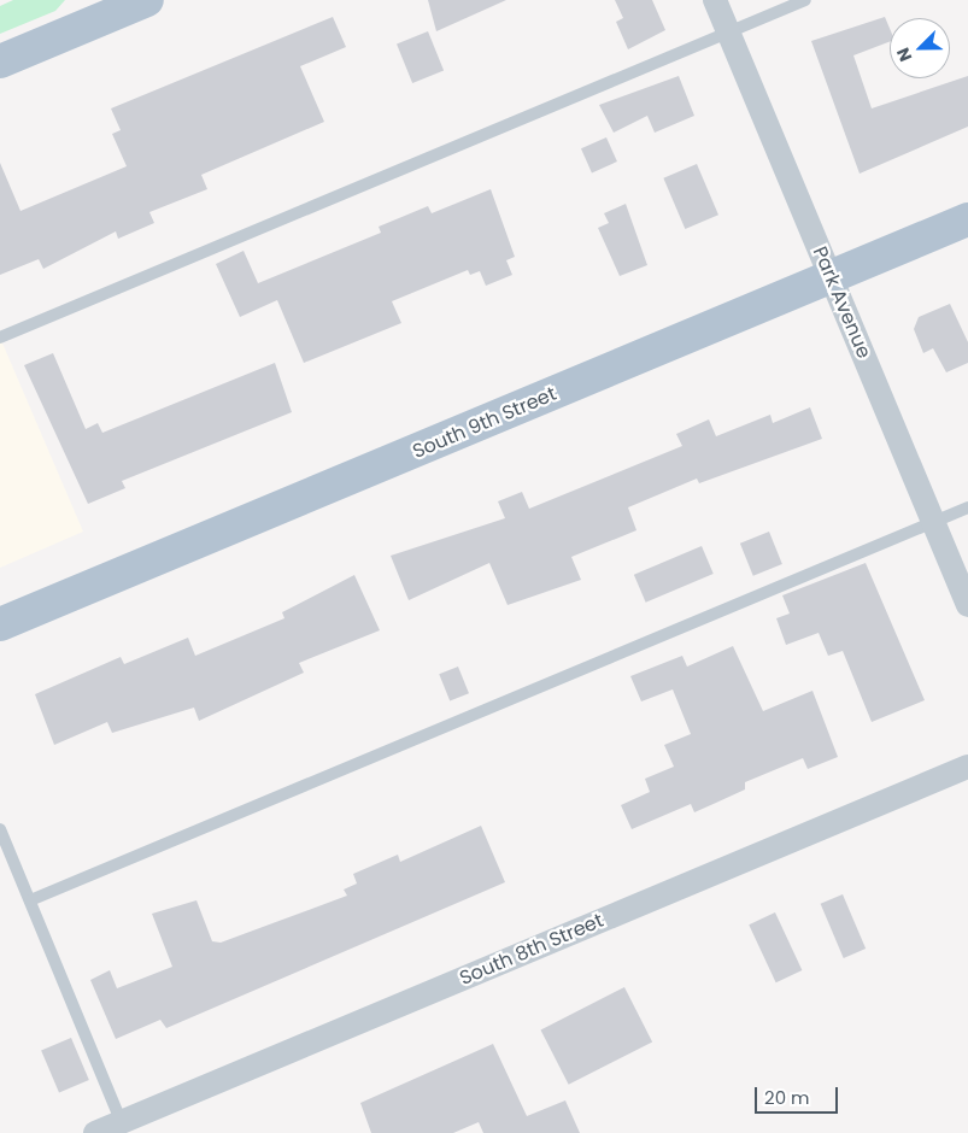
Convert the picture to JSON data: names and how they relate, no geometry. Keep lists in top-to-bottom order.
{
  "streets": {
    "main road": ["South 9th Street"],
    "street": ["Park Avenue", "South 8th Street"]
  },
  "crossings": [
    ["Park Avenue", "South 9th Street"]
  ],
  "scale_bar": "20 m",
  "north": "bottom left"
}
